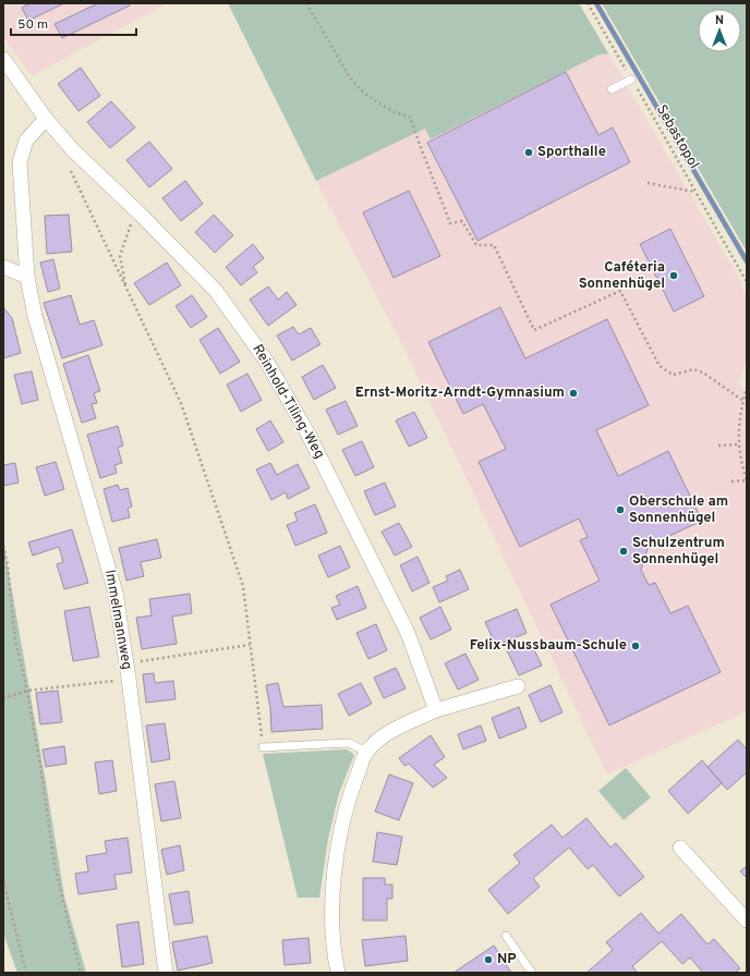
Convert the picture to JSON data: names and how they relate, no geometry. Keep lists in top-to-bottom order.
{
  "streets": {
    "street": ["Reinhold-Tiling-Weg", "Immelmannweg"],
    "path": ["Sebastopol"]
  },
  "crossings": [
    ["Reinhold-Tiling-Weg", "Immelmannweg"]
  ],
  "places": [
    "Sporthalle",
    "Caféteria Sonnenhügel",
    "Ernst-Moritz-Arndt-Gymnasium",
    "Oberschule am Sonnenhügel",
    "Schulzentrum Sonnenhügel",
    "Felix-Nussbaum-Schule",
    "NP"
  ],
  "scale_bar": "50 m",
  "north": "top"
}
